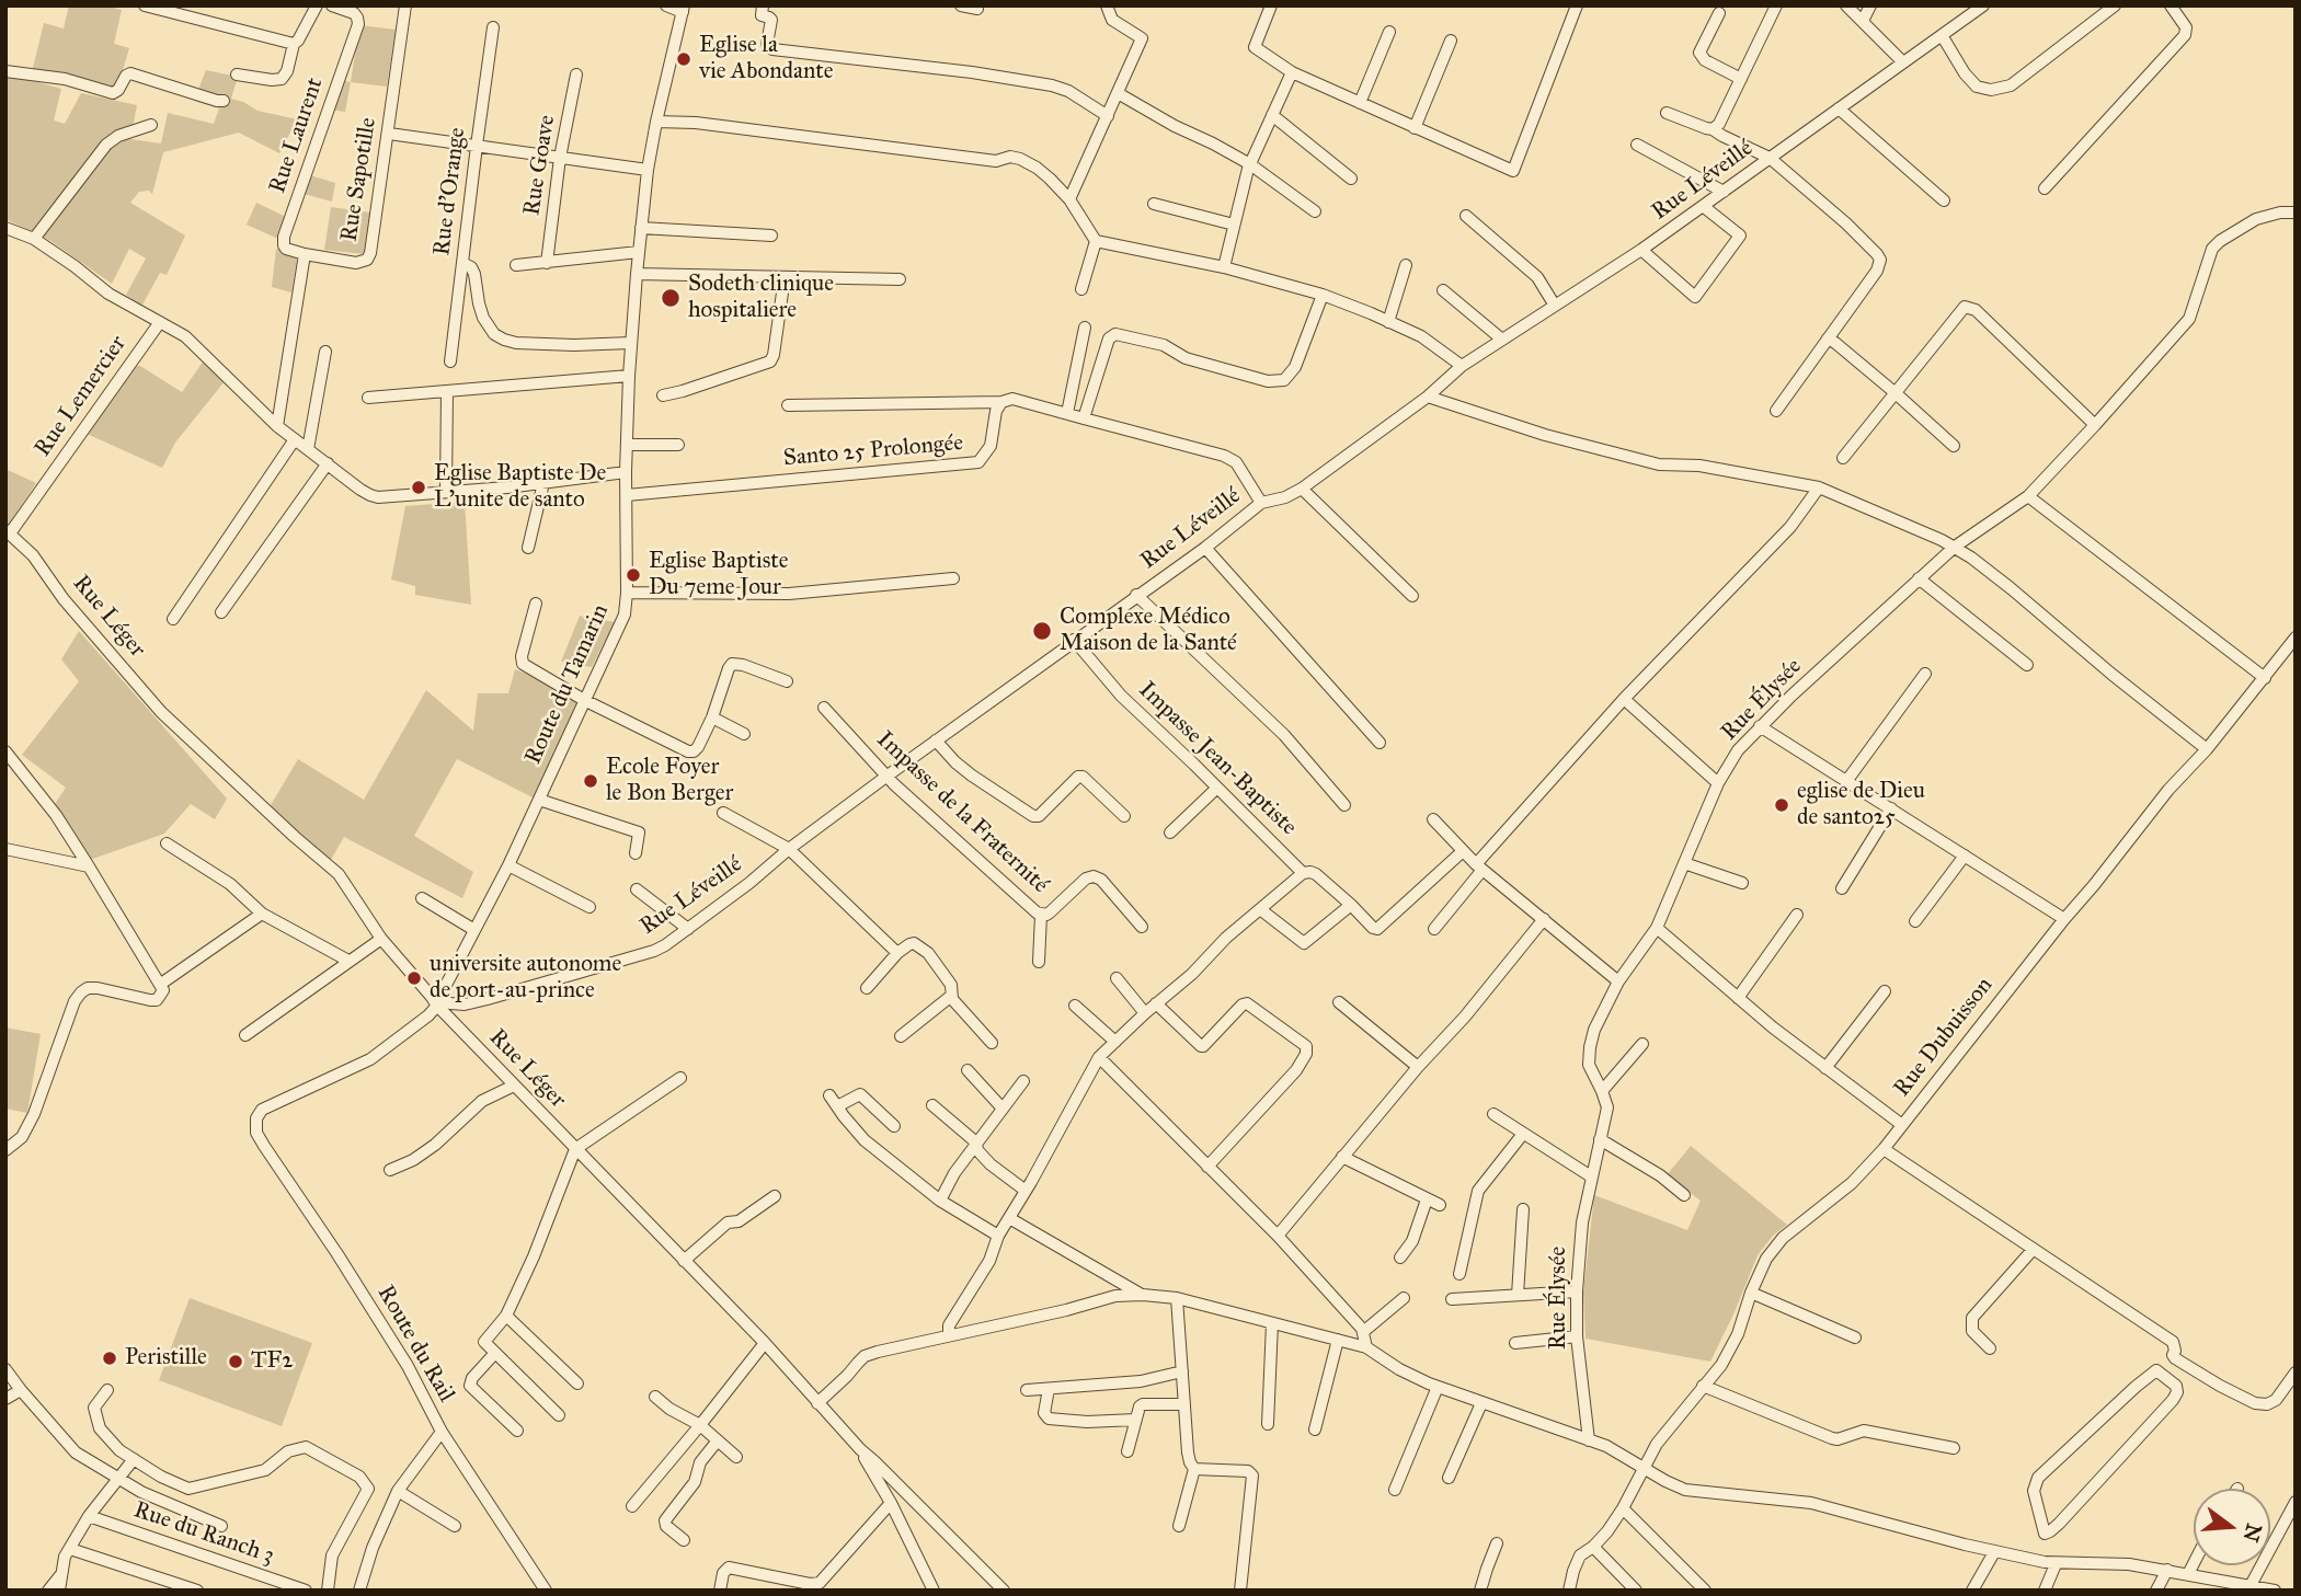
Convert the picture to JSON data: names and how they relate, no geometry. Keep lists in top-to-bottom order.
{
  "streets": {
    "street": [
      "Rue Laurent",
      "Rue Goave",
      "Rue Sapotille",
      "Rue Léveillé",
      "Rue d'Orange",
      "Rue Lemercier",
      "Santo 25 Prolongée",
      "Rue Léger",
      "Route du Tamarin",
      "Rue Élysée",
      "Impasse Jean-Baptiste",
      "Impasse de la Fraternité",
      "Rue Dubuisson",
      "Route du Rail",
      "Rue du Ranch 3"
    ]
  },
  "crossings": [
    ["Rue Laurent", "Rue Sapotille"],
    ["Rue Léveillé", "Rue Léger"],
    ["Rue Léveillé", "Route du Tamarin"],
    ["Rue Léveillé", "Impasse Jean-Baptiste"],
    ["Rue Léveillé", "Impasse de la Fraternité"],
    ["Rue Lemercier", "Rue Léger"],
    ["Santo 25 Prolongée", "Route du Tamarin"],
    ["Rue Léger", "Route du Tamarin"],
    ["Route du Tamarin", "Route du Rail"]
  ],
  "places": [
    "Eglise la vie Abondante",
    "Sodeth clinique hospitaliere",
    "Eglise Baptiste De L'unite de santo",
    "Eglise Baptiste Du 7eme Jour",
    "Complexe Médico Maison de la Santé",
    "Ecole Foyer le Bon Berger",
    "eglise de Dieu de santo25",
    "universite autonome de port-au-prince",
    "Peristille",
    "TF2"
  ],
  "north": "right"
}
